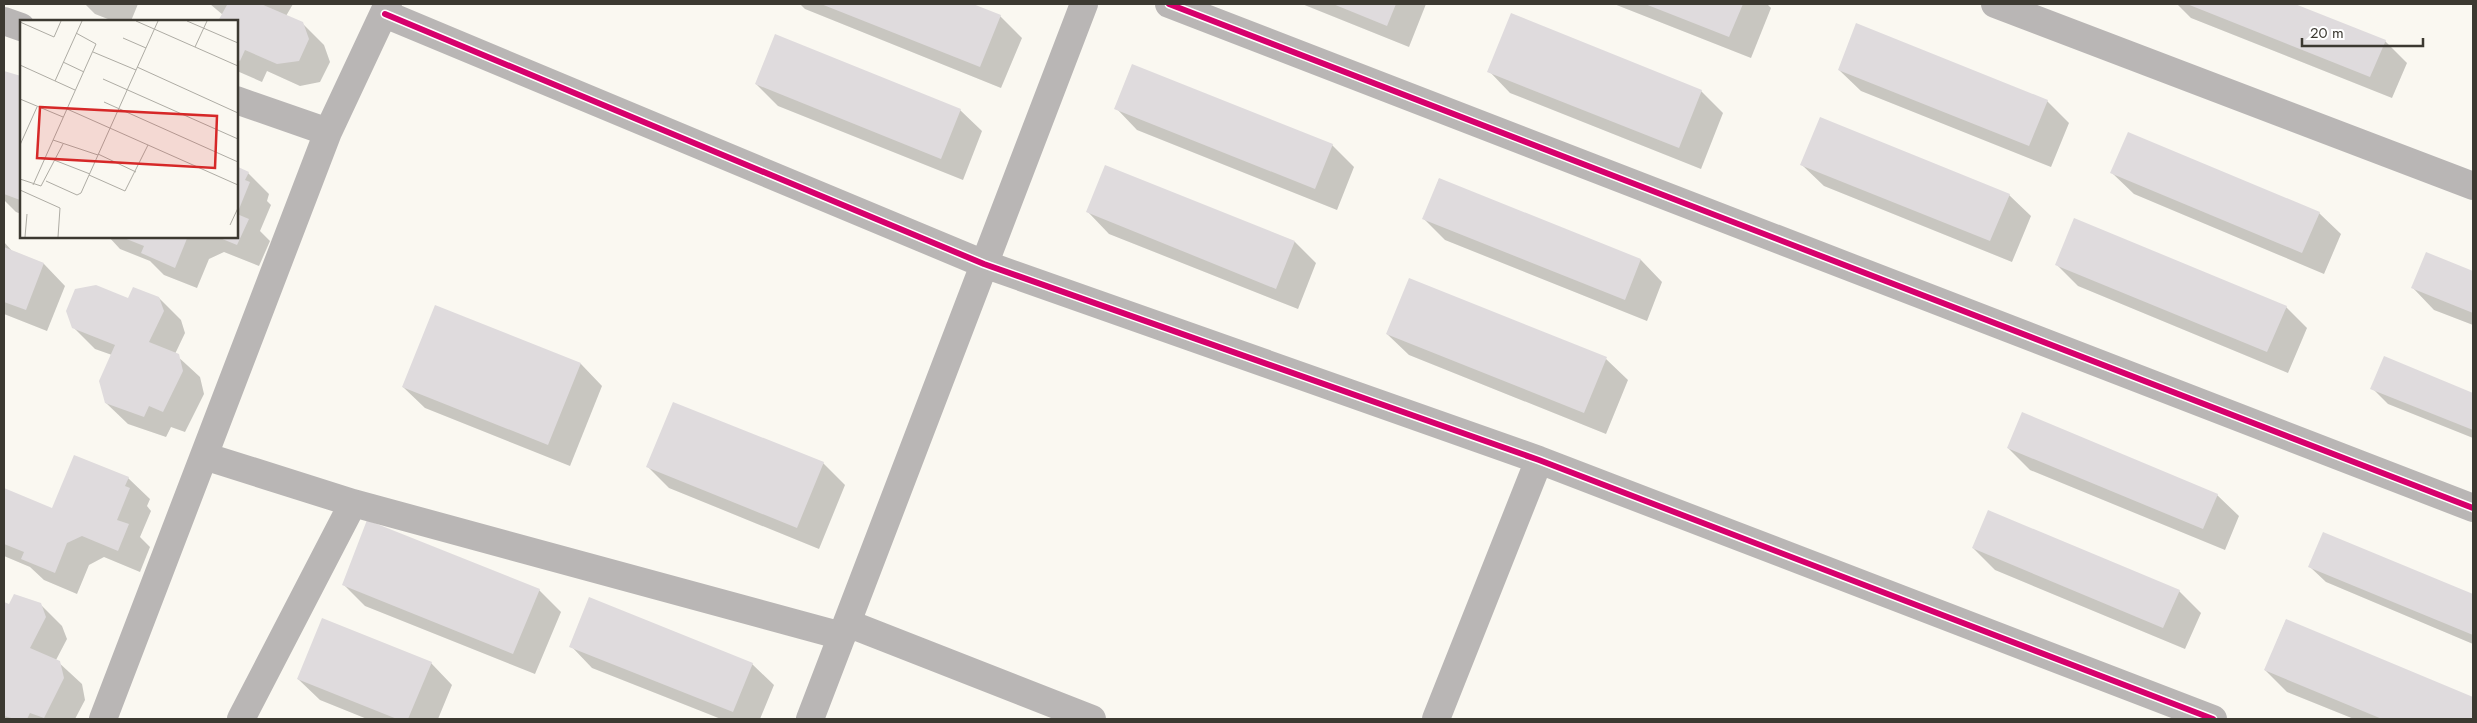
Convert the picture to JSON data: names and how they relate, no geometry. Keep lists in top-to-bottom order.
{
  "scale_bar": "20 m"
}
